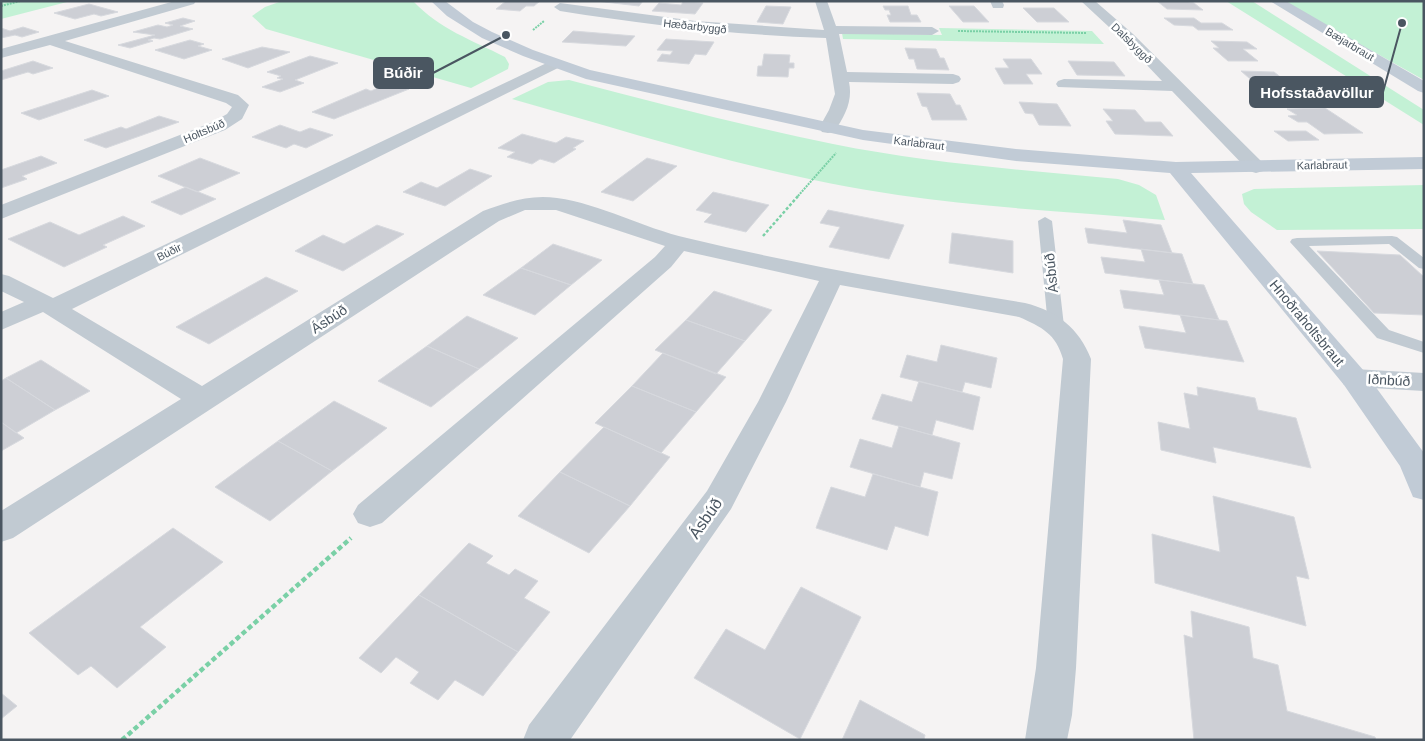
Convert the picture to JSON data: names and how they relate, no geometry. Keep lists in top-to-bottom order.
{
  "streets": {
    "street": [
      "Hæðarbyggð",
      "Dalsbyggð",
      "Bæjarbraut",
      "Holtsbúð",
      "Karlabraut",
      "Búðir",
      "Ásbúð",
      "Hnoðraholtsbraut",
      "Iðnbúð"
    ]
  },
  "crossings": [
    ["Dalsbyggð", "Karlabraut"],
    ["Karlabraut", "Búðir"],
    ["Karlabraut", "Hnoðraholtsbraut"],
    ["Hnoðraholtsbraut", "Iðnbúð"]
  ],
  "places": ["Hofsstaðavöllur", "Búðir"]
}
